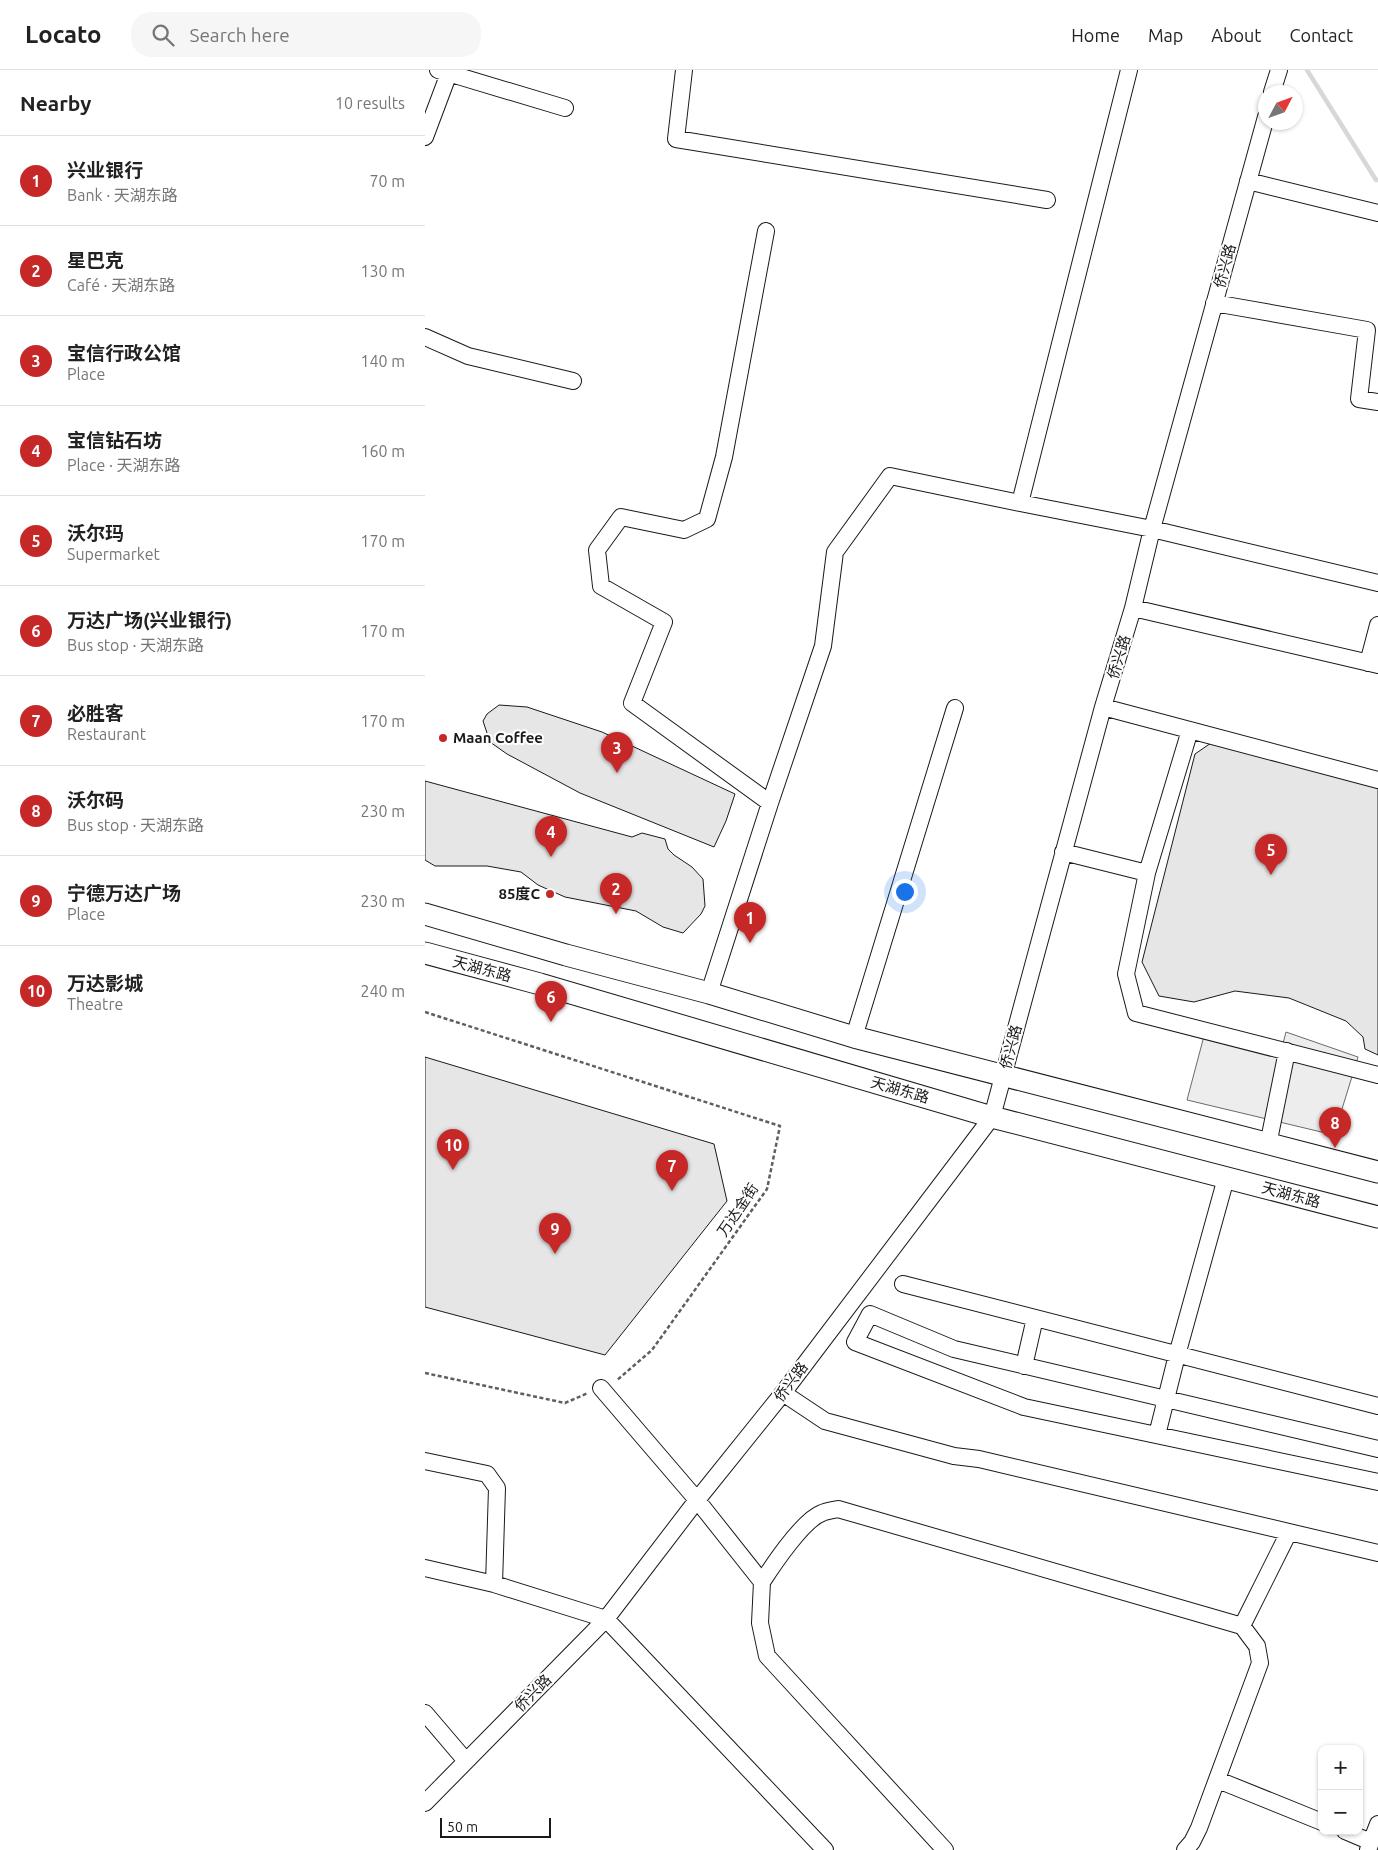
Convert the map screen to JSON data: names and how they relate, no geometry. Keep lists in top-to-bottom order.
{
  "streets": {
    "main road": ["天湖东路"],
    "street": ["侨兴路"],
    "path": ["万达金街"]
  },
  "crossings": [
    ["侨兴路", "天湖东路"]
  ],
  "places": ["Maan Coffee", "85度C"],
  "scale_bar": "50 m",
  "north": "top right",
  "page": {
    "header": "Locato",
    "search": "Search here",
    "nav": [
      "Home",
      "Map",
      "About",
      "Contact"
    ],
    "heading": ["Nearby", "10 results"],
    "list": [
      {
        "mark": "1",
        "name": "兴业银行",
        "note": "Bank · 天湖东路",
        "value": "70 m"
      },
      {
        "mark": "2",
        "name": "星巴克",
        "note": "Café · 天湖东路",
        "value": "130 m"
      },
      {
        "mark": "3",
        "name": "宝信行政公馆",
        "note": "Place",
        "value": "140 m"
      },
      {
        "mark": "4",
        "name": "宝信钻石坊",
        "note": "Place · 天湖东路",
        "value": "160 m"
      },
      {
        "mark": "5",
        "name": "沃尔玛",
        "note": "Supermarket",
        "value": "170 m"
      },
      {
        "mark": "6",
        "name": "万达广场(兴业银行)",
        "note": "Bus stop · 天湖东路",
        "value": "170 m"
      },
      {
        "mark": "7",
        "name": "必胜客",
        "note": "Restaurant",
        "value": "170 m"
      },
      {
        "mark": "8",
        "name": "沃尔码",
        "note": "Bus stop · 天湖东路",
        "value": "230 m"
      },
      {
        "mark": "9",
        "name": "宁德万达广场",
        "note": "Place",
        "value": "230 m"
      },
      {
        "mark": "10",
        "name": "万达影城",
        "note": "Theatre",
        "value": "240 m"
      }
    ],
    "pins": [
      "3",
      "4",
      "5",
      "2",
      "1",
      "6",
      "8",
      "10",
      "7",
      "9"
    ],
    "map_buttons": ["+", "−"],
    "scale": "50 m"
  }
}
